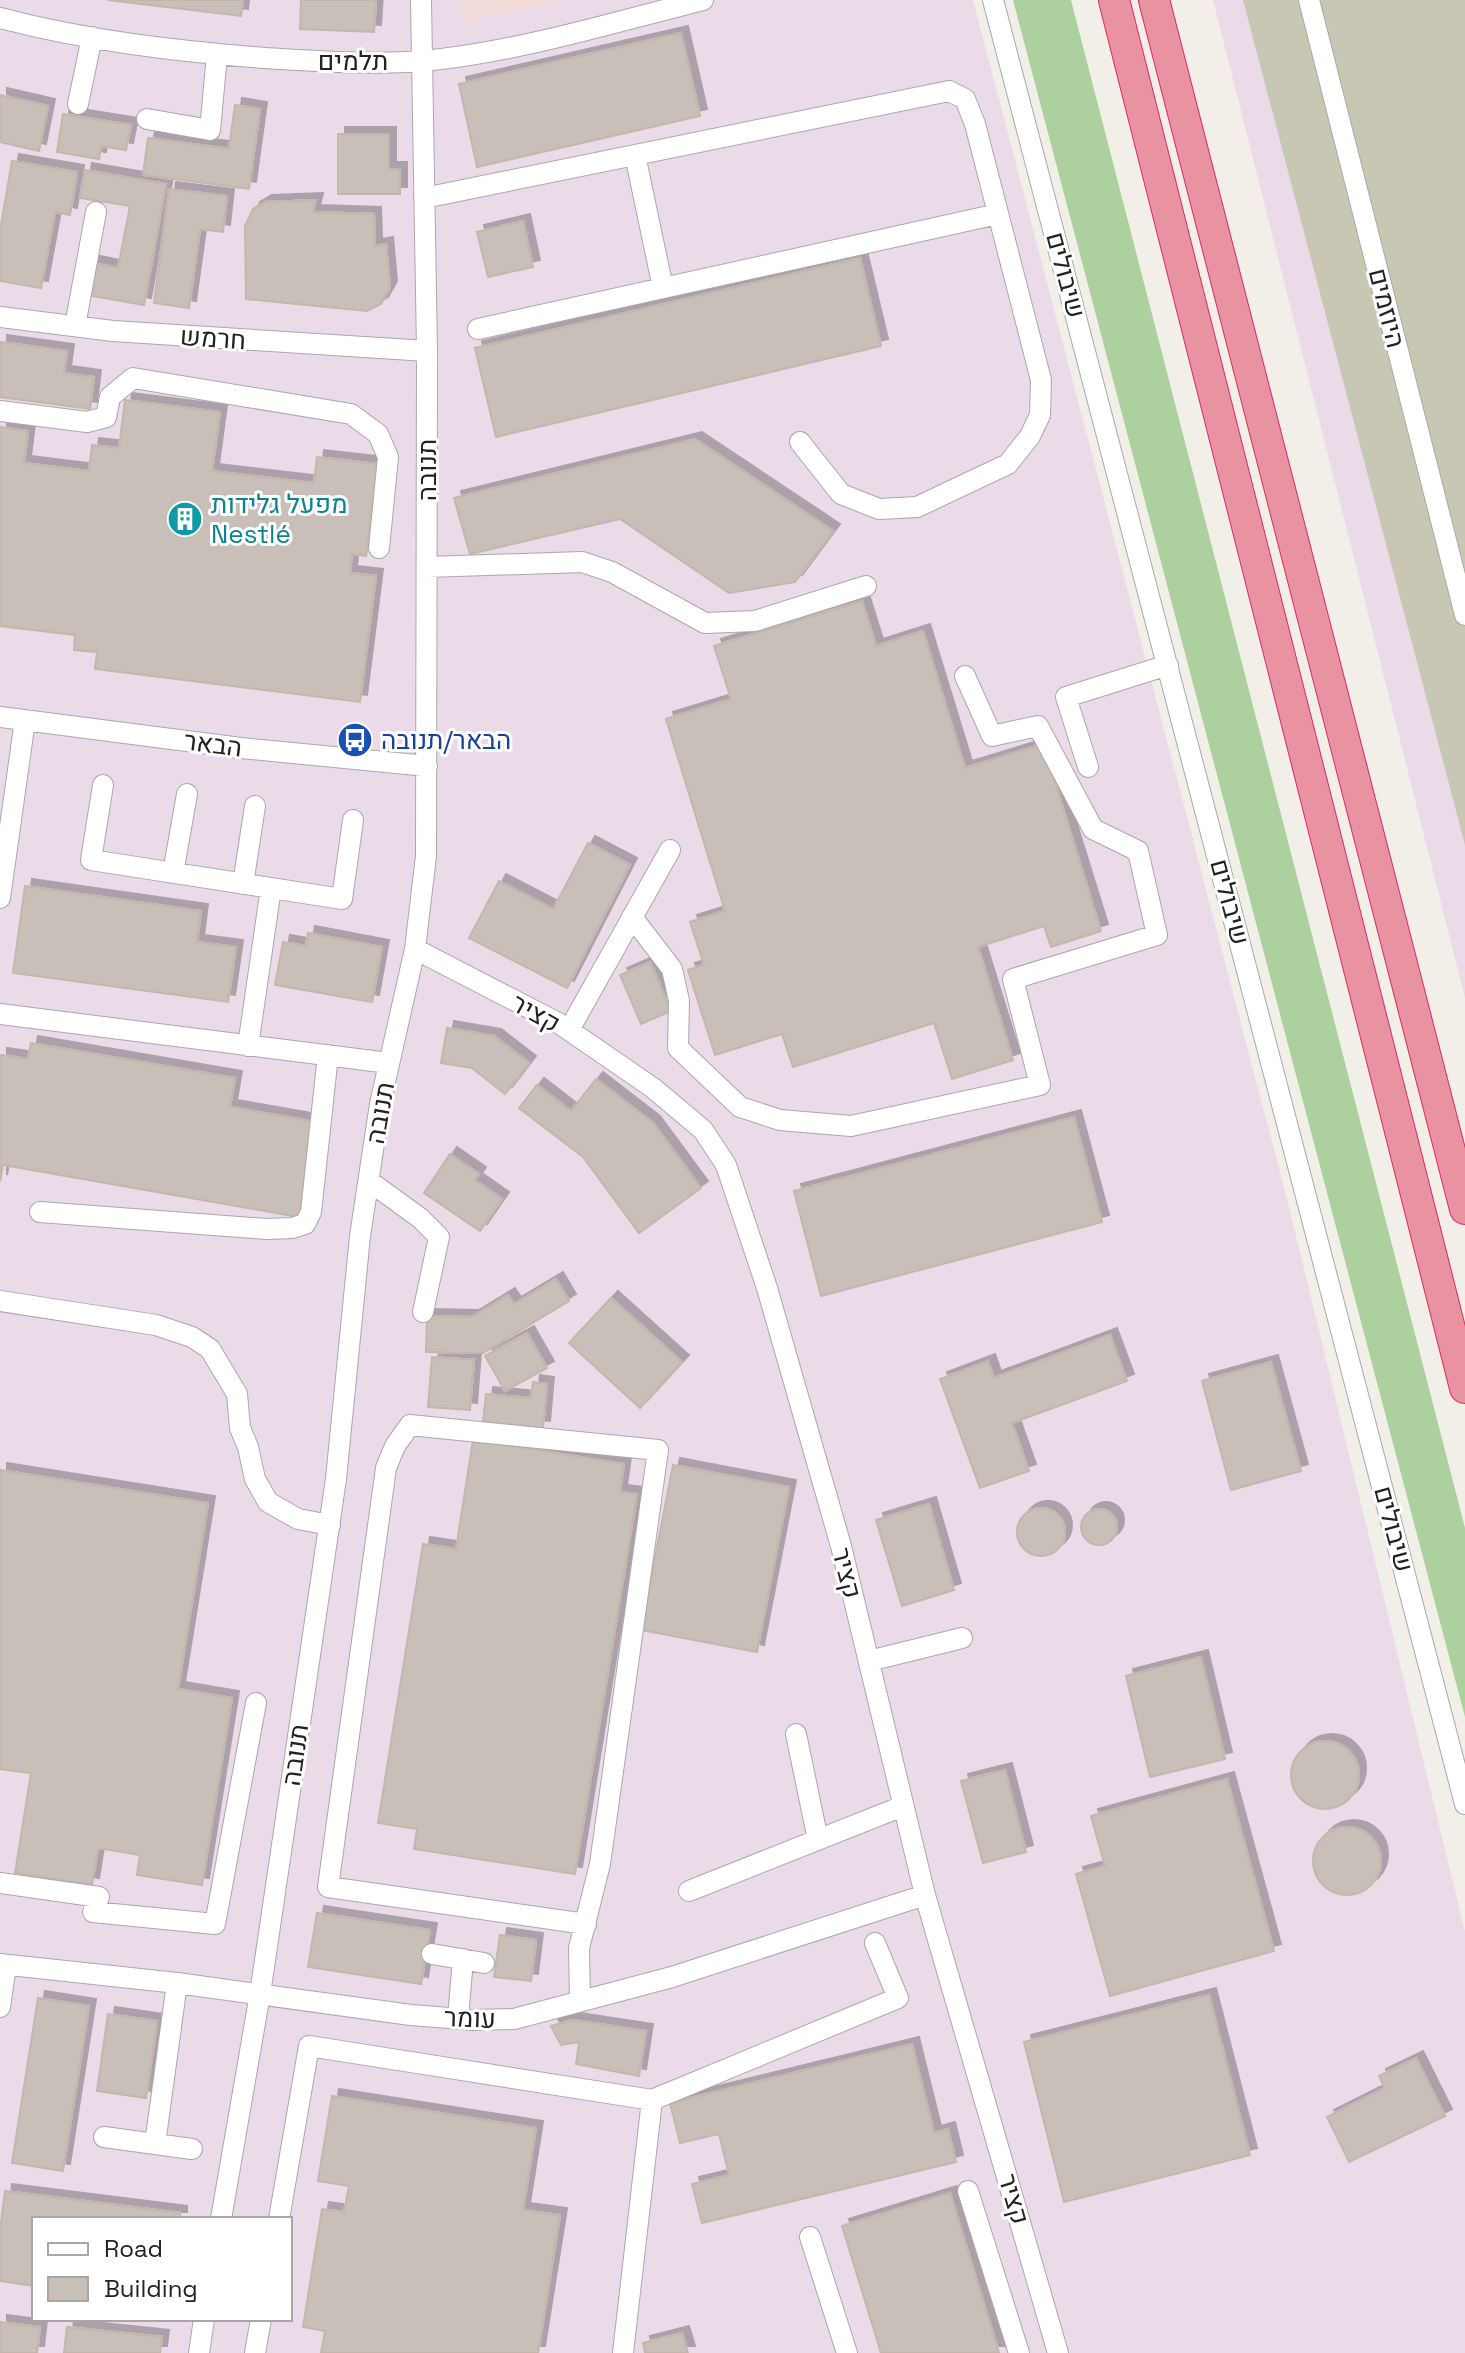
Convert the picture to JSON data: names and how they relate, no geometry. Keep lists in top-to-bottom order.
{
  "streets": {
    "street": [
      "תלמים",
      "שיבולים",
      "היוזמים",
      "חרמש",
      "תנובה",
      "הבאר",
      "קציר",
      "עומר"
    ]
  },
  "crossings": [
    ["תלמים", "תנובה"],
    ["חרמש", "תנובה"],
    ["תנובה", "הבאר"],
    ["תנובה", "קציר"],
    ["תנובה", "עומר"],
    ["קציר", "עומר"]
  ],
  "places": {
    "building": ["מפעל גלידות Nestlé"],
    "bus stop": ["הבאר/תנובה"]
  },
  "legend": ["Road", "Building"]
}
